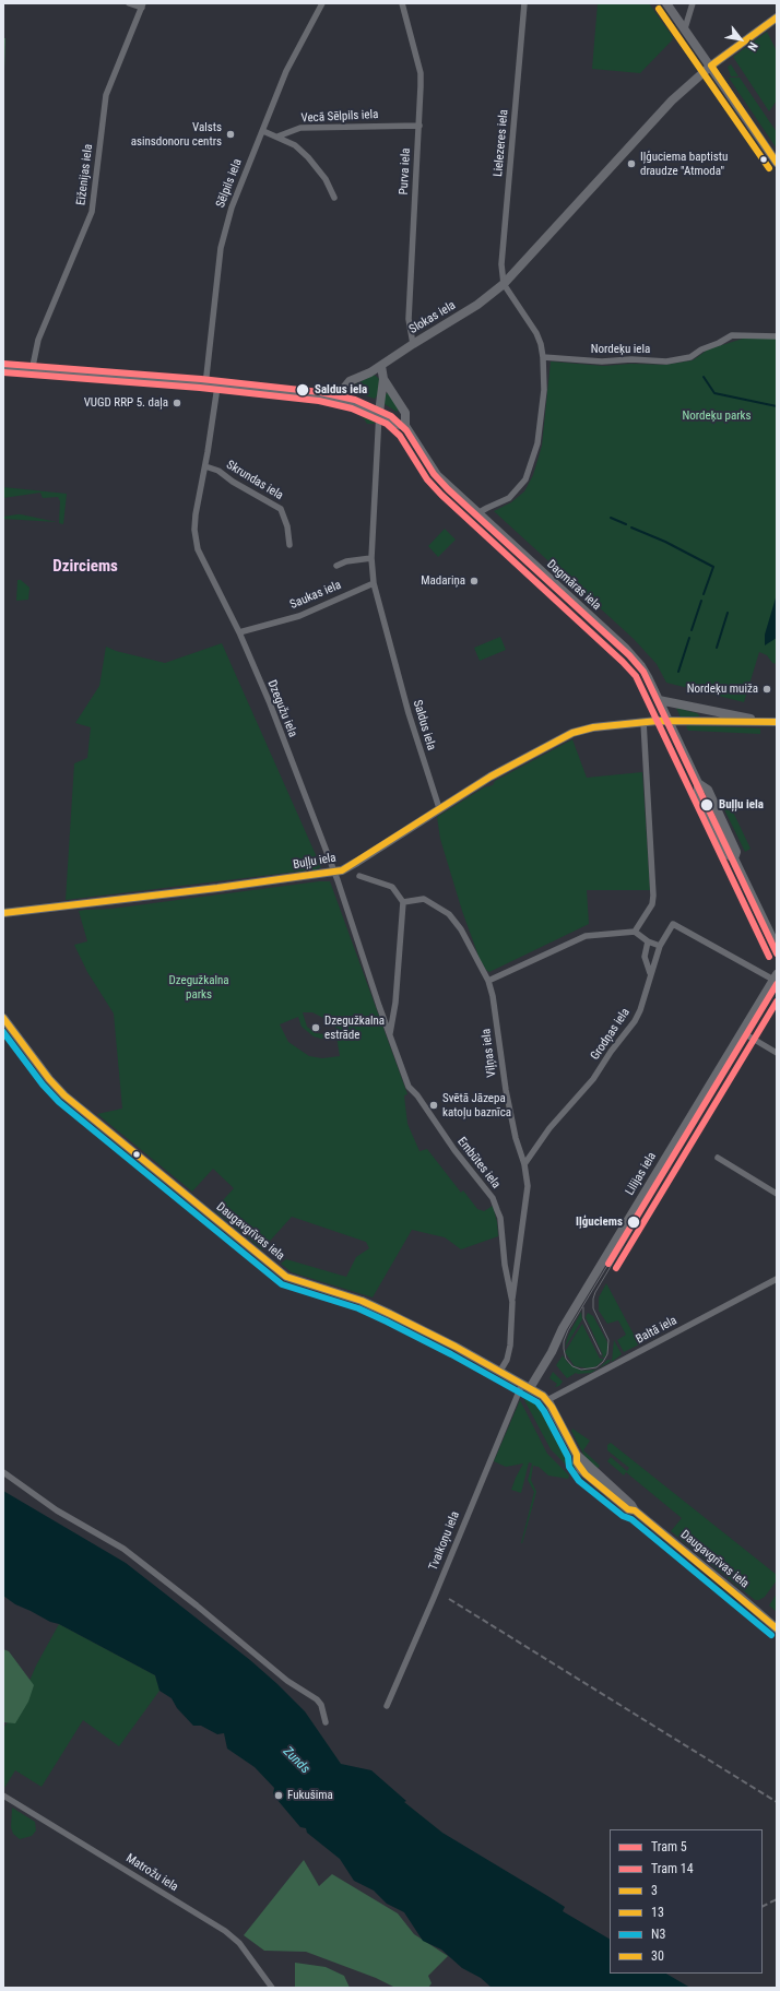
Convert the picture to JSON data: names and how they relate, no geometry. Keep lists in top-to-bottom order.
{
  "streets": {
    "street": [
      "Vecā Sēlpils iela",
      "Lielezeres iela",
      "Purva iela",
      "Eiženijas iela",
      "Sēlpils iela",
      "Slokas iela",
      "Nordeķu iela",
      "Skrundas iela",
      "Dagmāras iela",
      "Saukas iela",
      "Dzegužu iela",
      "Saldus iela",
      "Buļļu iela",
      "Grodņas iela",
      "Viļņas iela",
      "Embūtes iela",
      "Lilijas iela",
      "Daugavgrīvas iela",
      "Baltā iela",
      "Tvaikoņu iela",
      "Matrožu iela"
    ]
  },
  "crossings": [
    ["Vecā Sēlpils iela", "Purva iela"],
    ["Lielezeres iela", "Slokas iela"],
    ["Purva iela", "Slokas iela"],
    ["Slokas iela", "Dagmāras iela"],
    ["Skrundas iela", "Dzegužu iela"],
    ["Dagmāras iela", "Buļļu iela"],
    ["Saukas iela", "Dzegužu iela"],
    ["Saukas iela", "Saldus iela"],
    ["Dzegužu iela", "Buļļu iela"],
    ["Dzegužu iela", "Embūtes iela"],
    ["Saldus iela", "Buļļu iela"],
    ["Grodņas iela", "Viļņas iela"],
    ["Viļņas iela", "Embūtes iela"],
    ["Embūtes iela", "Daugavgrīvas iela"],
    ["Lilijas iela", "Daugavgrīvas iela"],
    ["Lilijas iela", "Tvaikoņu iela"],
    ["Daugavgrīvas iela", "Baltā iela"],
    ["Daugavgrīvas iela", "Tvaikoņu iela"]
  ],
  "districts": ["Dzirciems"],
  "water": ["Zunds"],
  "parks": ["Nordeķu parks", "Dzegužkalna parks"],
  "places": [
    "Valsts asinsdonoru centrs",
    "Iļģuciema baptistu draudze \"Atmoda\"",
    "Saldus iela",
    "VUGD RRP 5. daļa",
    "Madariņa",
    "Nordeķu muiža",
    "Buļļu iela",
    "Dzegužkalna estrāde",
    "Svētā Jāzepa katoļu baznīca",
    "Iļģuciems",
    "Fukušima"
  ],
  "lines": [
    "transit line 30",
    "transit line 13",
    "tram line 5",
    "tram line 14",
    "transit line 3",
    "transit line N3"
  ],
  "legend": [
    "Tram 5",
    "Tram 14",
    "3",
    "13",
    "N3",
    "30"
  ],
  "north": "bottom right"
}
